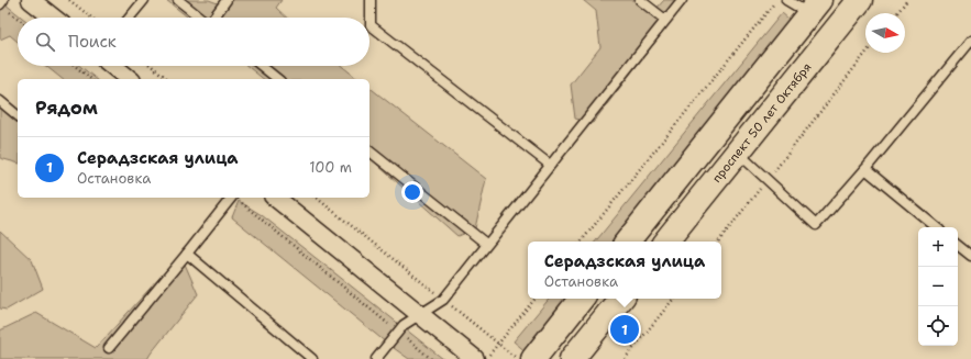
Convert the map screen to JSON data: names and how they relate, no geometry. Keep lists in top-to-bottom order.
{
  "streets": {
    "main road": ["проспект 50 лет Октября"]
  },
  "north": "right",
  "page": {
    "search": "Поиск",
    "heading": "Рядом",
    "list": [
      {
        "mark": "1",
        "name": "Серадзская улица",
        "note": "Остановка",
        "value": "100 m"
      }
    ],
    "map_buttons": ["+", "−"],
    "popup": ["Серадзская улица", "Остановка"],
    "pins": "1"
  }
}
